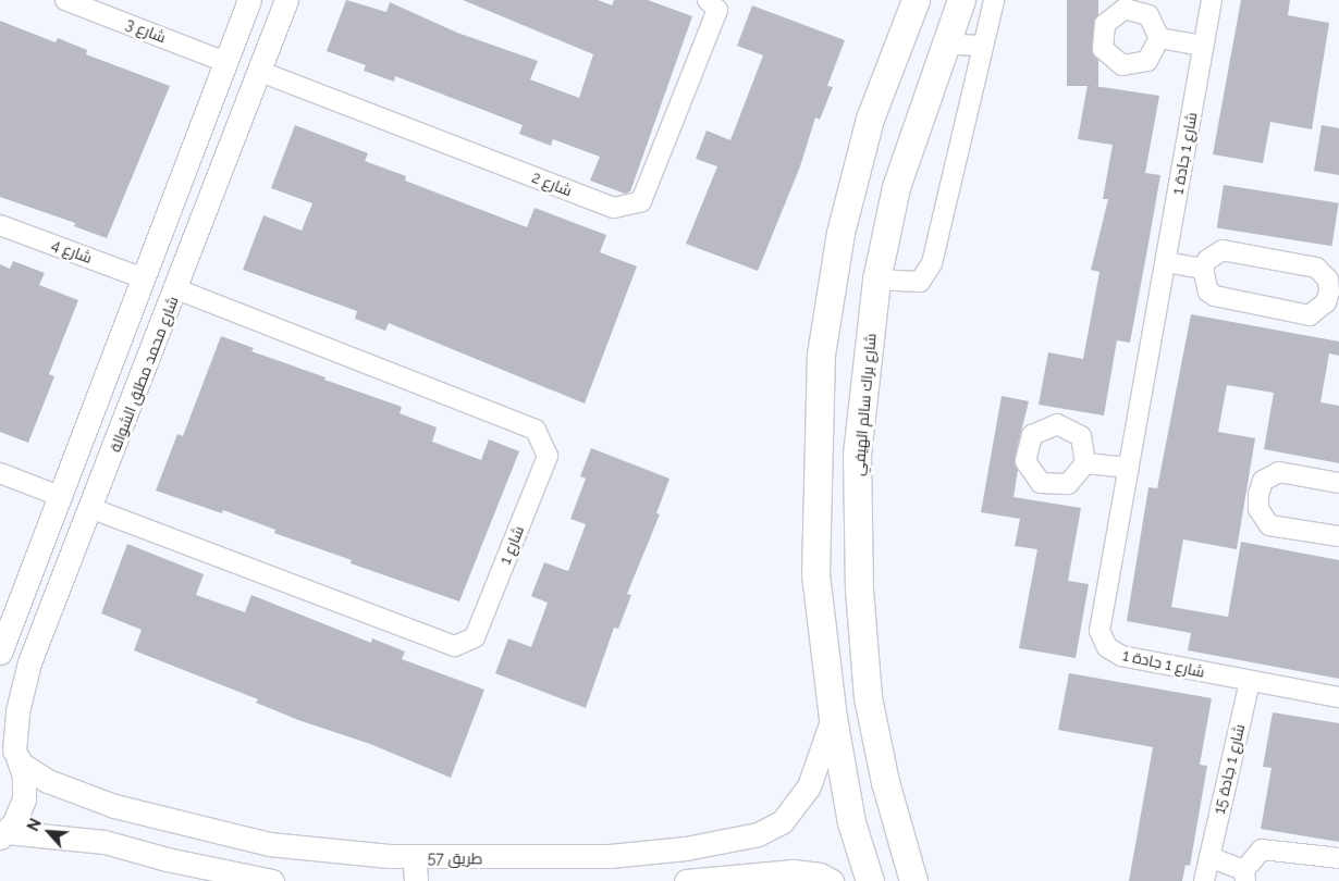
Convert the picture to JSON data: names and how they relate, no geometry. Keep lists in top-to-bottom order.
{
  "streets": {
    "main road": ["شارع براك سالم الهيفي"],
    "street": [
      "شارع 3",
      "شارع 1 جادة 1",
      "شارع 2",
      "شارع 4",
      "شارع محمد مطلق الشوالة",
      "شارع 1",
      "شارع 1 جادة 15",
      "طريق 57"
    ]
  },
  "crossings": [
    ["شارع 1 جادة 1", "شارع 1 جادة 15"],
    ["شارع 2", "شارع محمد مطلق الشوالة"],
    ["شارع محمد مطلق الشوالة", "شارع 1"],
    ["شارع محمد مطلق الشوالة", "طريق 57"]
  ],
  "north": "top left"
}
